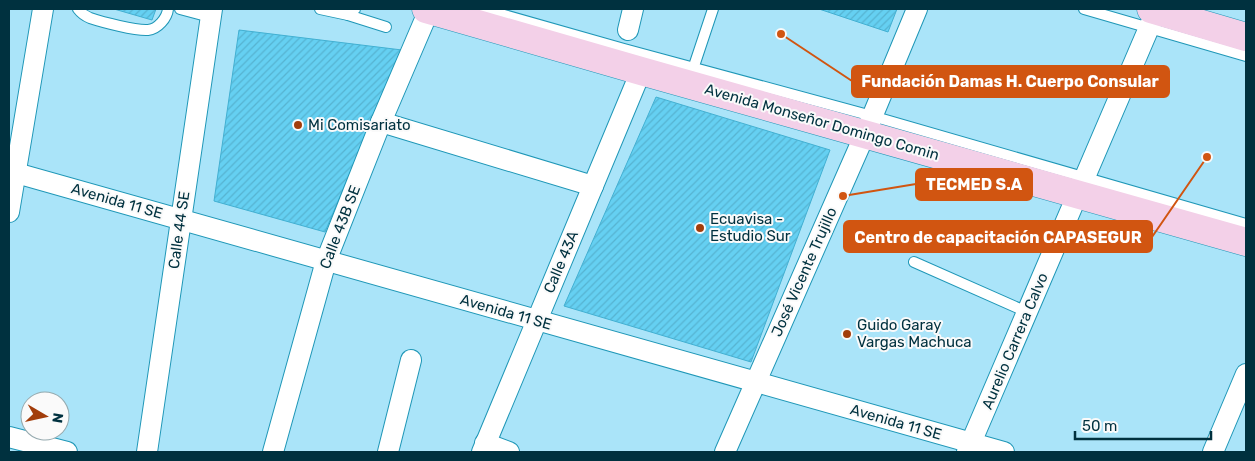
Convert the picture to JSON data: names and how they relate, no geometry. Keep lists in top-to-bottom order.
{
  "streets": {
    "main road": ["Avenida Monseñor Domingo Comin"],
    "street": [
      "Avenida 11 SE",
      "Calle 43B SE",
      "Calle 44 SE",
      "Calle 43A",
      "José Vicente Trujillo",
      "Aurelio Carrera Calvo"
    ]
  },
  "crossings": [
    ["Avenida Monseñor Domingo Comin", "Calle 43B SE"],
    ["Avenida Monseñor Domingo Comin", "Calle 43A"],
    ["Avenida Monseñor Domingo Comin", "José Vicente Trujillo"],
    ["Avenida Monseñor Domingo Comin", "Aurelio Carrera Calvo"],
    ["Avenida 11 SE", "Calle 43B SE"],
    ["Avenida 11 SE", "Calle 44 SE"],
    ["Avenida 11 SE", "Calle 43A"],
    ["Avenida 11 SE", "José Vicente Trujillo"],
    ["Avenida 11 SE", "Aurelio Carrera Calvo"]
  ],
  "places": [
    "Fundación Damas H. Cuerpo Consular",
    "Mi Comisariato",
    "Centro de capacitación CAPASEGUR",
    "TECMED S.A",
    "Ecuavisa - Estudio Sur",
    "Guido Garay Vargas Machuca"
  ],
  "scale_bar": "50 m",
  "north": "right"
}
